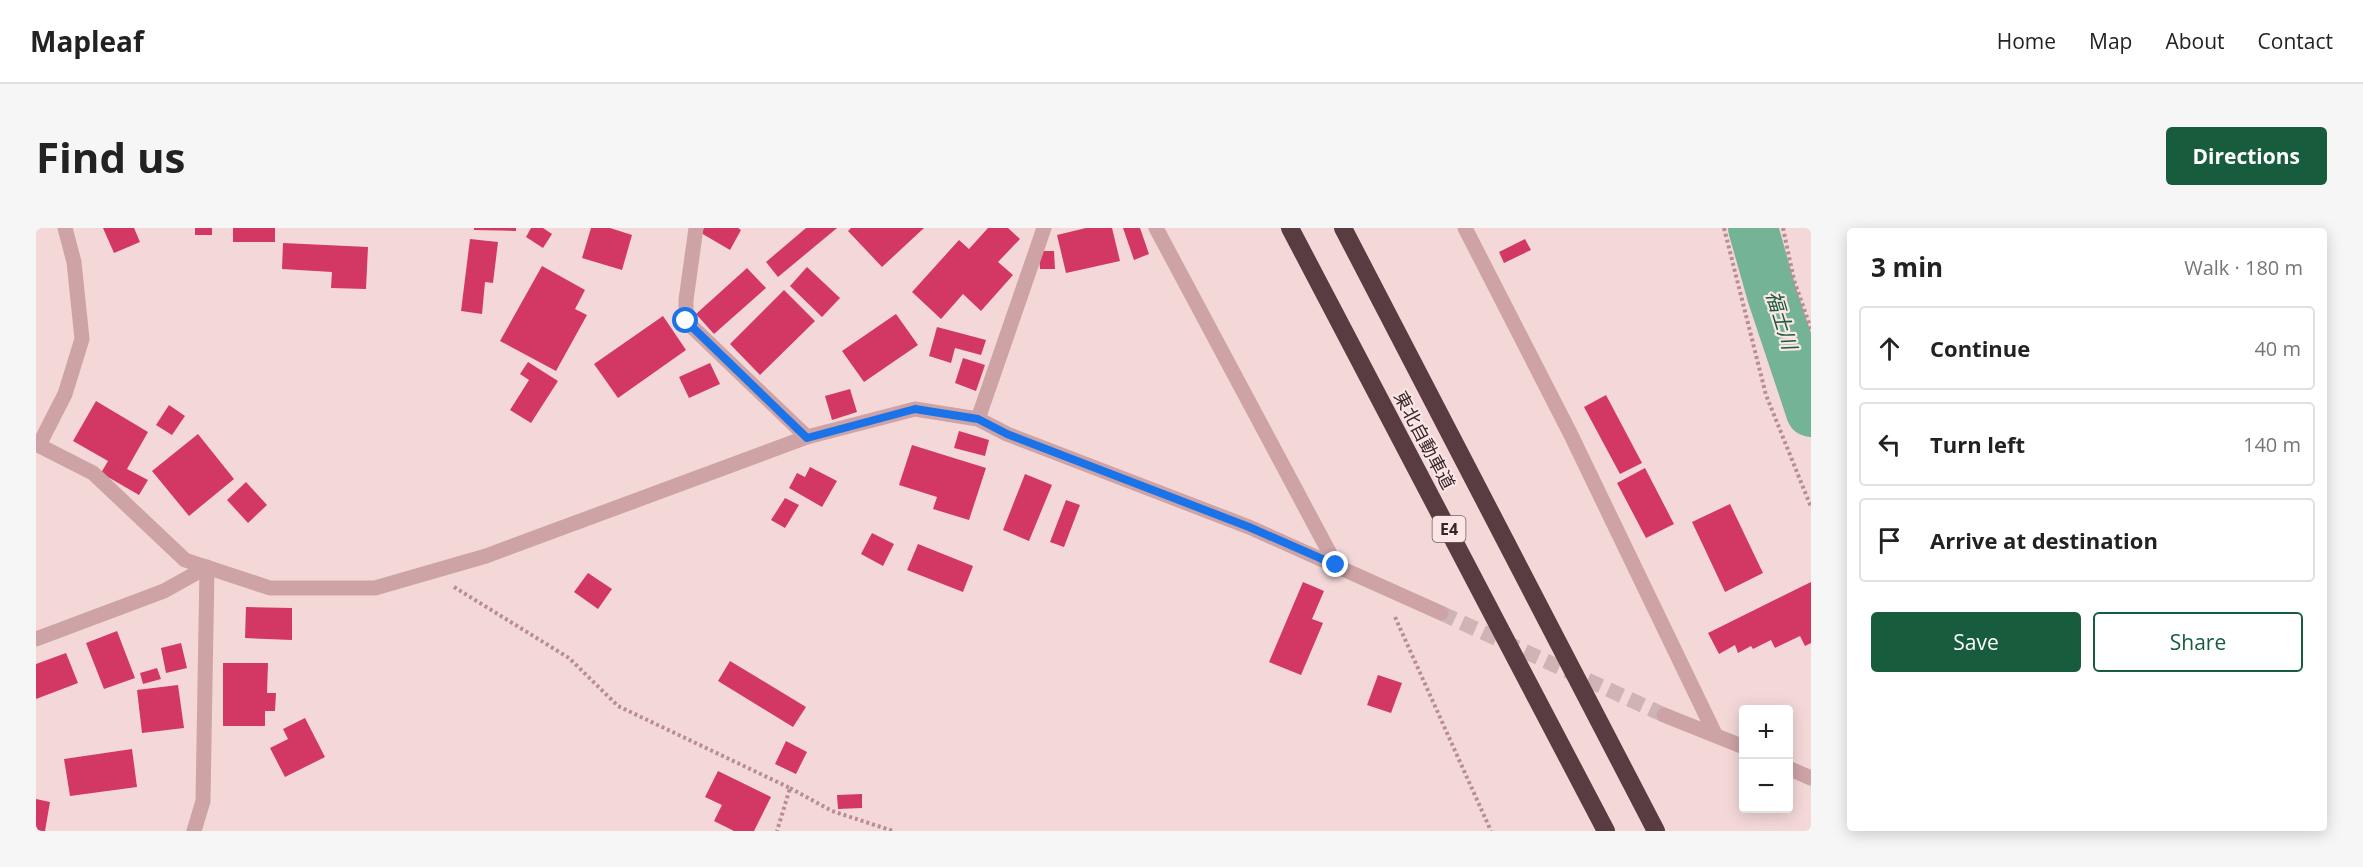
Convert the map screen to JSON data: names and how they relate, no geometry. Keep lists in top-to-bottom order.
{
  "streets": {
    "highway": ["東北自動車道", "E4"]
  },
  "water": ["福士川"],
  "page": {
    "header": "Mapleaf",
    "nav": [
      "Home",
      "Map",
      "About",
      "Contact"
    ],
    "buttons": [
      "Directions",
      ["Save", "Share"]
    ],
    "title": "Find us",
    "heading": ["3 min", "Walk · 180 m"],
    "list": [
      ["Continue", "40 m"],
      ["Turn left", "140 m"],
      "Arrive at destination"
    ],
    "map_buttons": ["+", "−"]
  }
}
